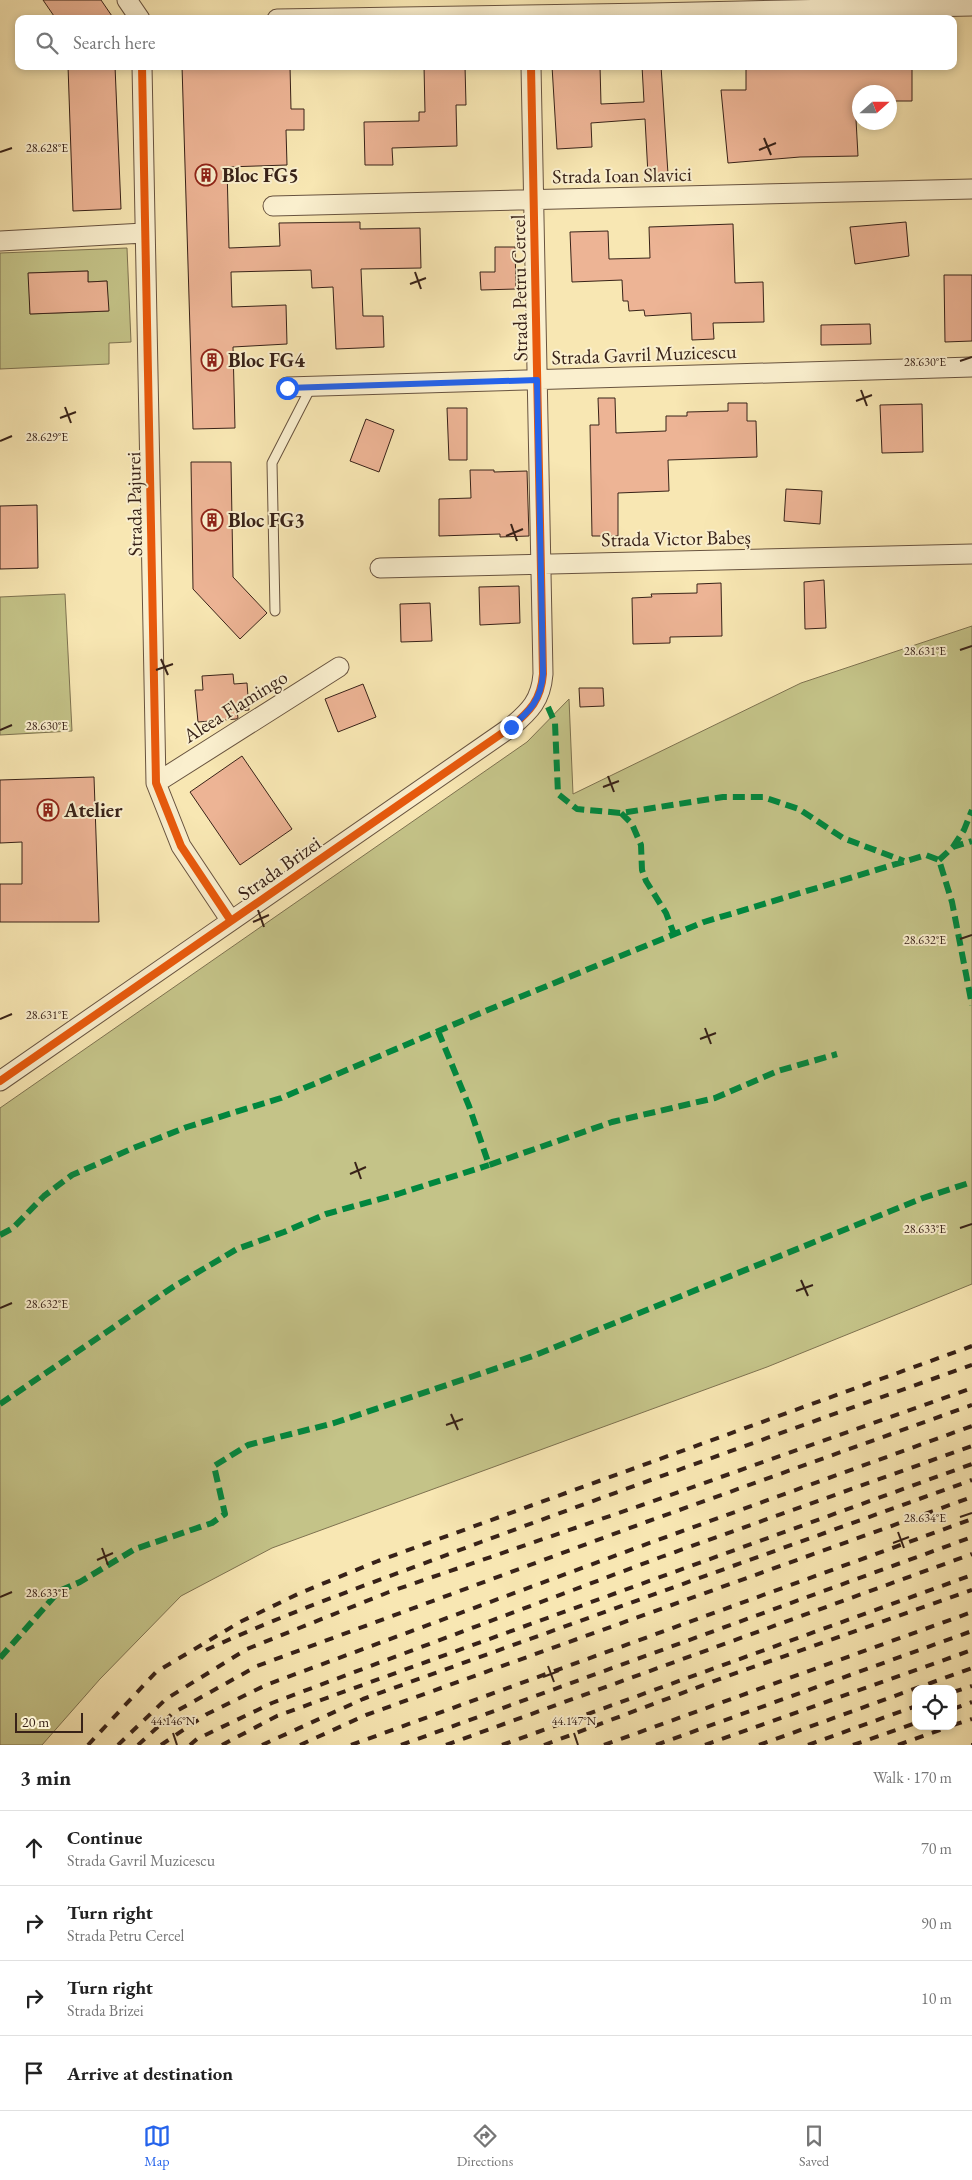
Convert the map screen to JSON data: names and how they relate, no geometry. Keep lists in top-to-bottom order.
{
  "streets": {
    "street": [
      "Strada Ioan Slavici",
      "Strada Petru Cercel",
      "Strada Gavril Muzicescu",
      "Strada Pajurei",
      "Strada Victor Babeș",
      "Aleea Flamingo",
      "Strada Brizei"
    ]
  },
  "crossings": [
    ["Strada Ioan Slavici", "Strada Petru Cercel"],
    ["Strada Petru Cercel", "Strada Gavril Muzicescu"],
    ["Strada Petru Cercel", "Strada Victor Babeș"],
    ["Strada Petru Cercel", "Strada Brizei"],
    ["Strada Pajurei", "Aleea Flamingo"],
    ["Strada Pajurei", "Strada Brizei"]
  ],
  "places": {
    "building": [
      "Bloc FG5",
      "Bloc FG4",
      "Bloc FG3",
      "Atelier"
    ]
  },
  "scale_bar": "20 m",
  "north": "right",
  "page": {
    "search": "Search here",
    "scale": "20 m",
    "heading": ["3 min", "Walk · 170 m"],
    "list": [
      ["Continue", "Strada Gavril Muzicescu", "70 m"],
      ["Turn right", "Strada Petru Cercel", "90 m"],
      ["Turn right", "Strada Brizei", "10 m"],
      "Arrive at destination"
    ],
    "nav": ["Map", "Directions", "Saved"]
  },
  "coordinates": [
    "28.628°E",
    "28.630°E",
    "28.629°E",
    "28.631°E",
    "28.632°E",
    "28.633°E",
    "28.634°E",
    "44.146°N",
    "44.147°N"
  ]
}
